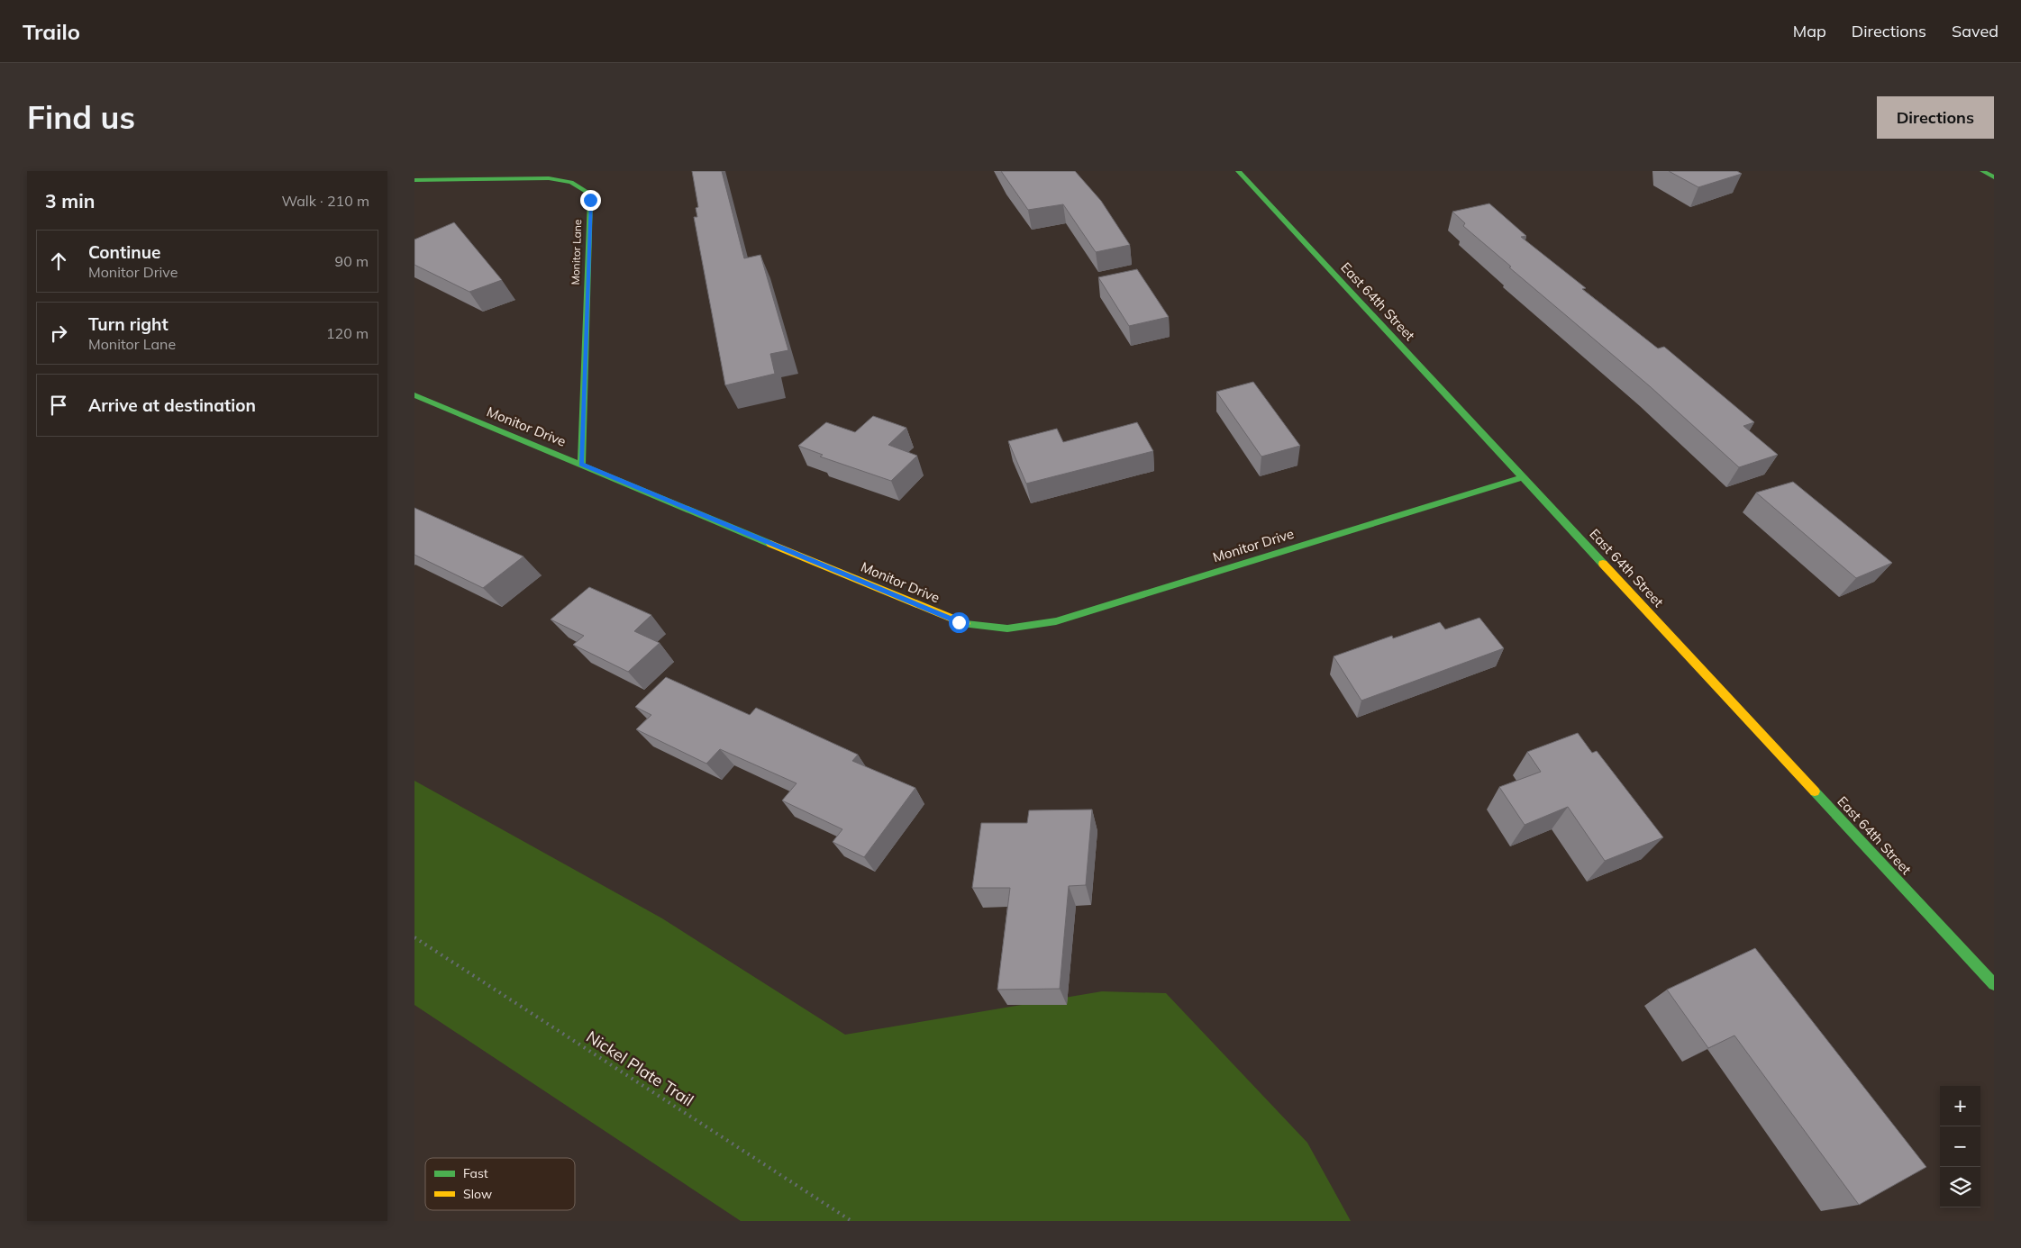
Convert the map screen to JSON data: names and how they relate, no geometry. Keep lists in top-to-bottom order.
{
  "streets": {
    "street": ["Monitor Lane", "East 64th Street", "Monitor Drive"],
    "path": ["Nickel Plate Trail"]
  },
  "crossings": [
    ["Monitor Lane", "Monitor Drive"],
    ["East 64th Street", "Monitor Drive"]
  ],
  "legend": ["Fast", "Slow"],
  "page": {
    "header": "Trailo",
    "nav": ["Map", "Directions", "Saved"],
    "buttons": "Directions",
    "title": "Find us",
    "heading": ["3 min", "Walk · 210 m"],
    "list": [
      ["Continue", "Monitor Drive", "90 m"],
      ["Turn right", "Monitor Lane", "120 m"],
      "Arrive at destination"
    ],
    "map_buttons": ["+", "−"]
  }
}
